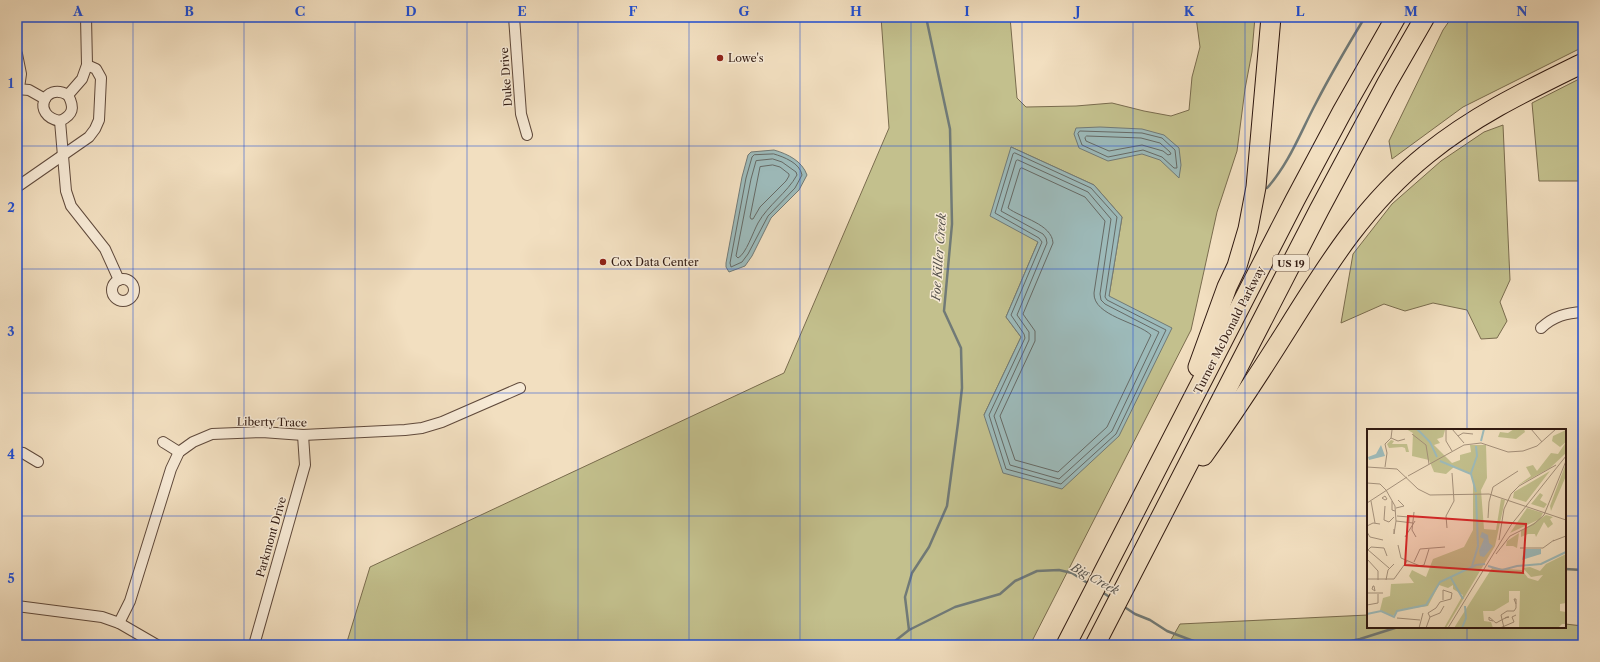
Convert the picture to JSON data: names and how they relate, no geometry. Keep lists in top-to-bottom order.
{
  "streets": {
    "highway": ["US 19", "Turner McDonald Parkway"],
    "street": ["Duke Drive", "Liberty Trace", "Parkmont Drive"]
  },
  "crossings": [
    ["Liberty Trace", "Parkmont Drive"]
  ],
  "water": ["Foe Killer Creek", "Big Creek"],
  "places": ["Lowe's", "Cox Data Center"],
  "grid": {
    "columns": [
      "A",
      "B",
      "C",
      "D",
      "E",
      "F",
      "G",
      "H",
      "I",
      "J",
      "K",
      "L",
      "M",
      "N"
    ],
    "rows": [
      "1",
      "2",
      "3",
      "4",
      "5"
    ]
  }
}
